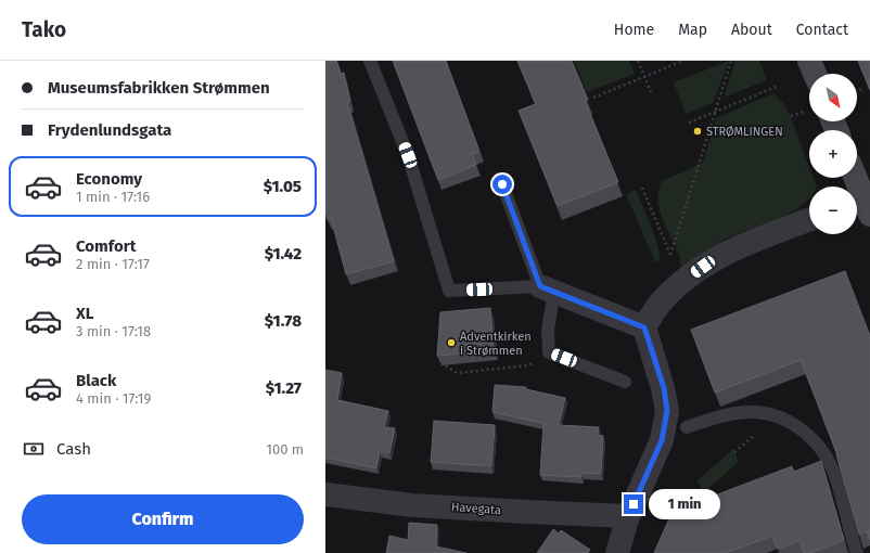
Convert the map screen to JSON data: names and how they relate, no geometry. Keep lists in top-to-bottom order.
{
  "streets": {
    "street": ["Havegata"]
  },
  "places": ["STRØMLINGEN", "Adventkirken i Strømmen"],
  "north": "bottom right",
  "page": {
    "header": "Tako",
    "nav": [
      "Home",
      "Map",
      "About",
      "Contact"
    ],
    "banner": ["Museumsfabrikken Strømmen", "Frydenlundsgata"],
    "map_buttons": ["+", "−"],
    "list": [
      {
        "name": "Economy",
        "note": "1 min · 17:16",
        "value": "$1.05"
      },
      {
        "name": "Comfort",
        "note": "2 min · 17:17",
        "value": "$1.42"
      },
      {
        "name": "XL",
        "note": "3 min · 17:18",
        "value": "$1.78"
      },
      {
        "name": "Black",
        "note": "4 min · 17:19",
        "value": "$1.27"
      }
    ],
    "pay": ["Cash", "100 m"],
    "buttons": "Confirm",
    "bubble": "1 min"
  }
}
